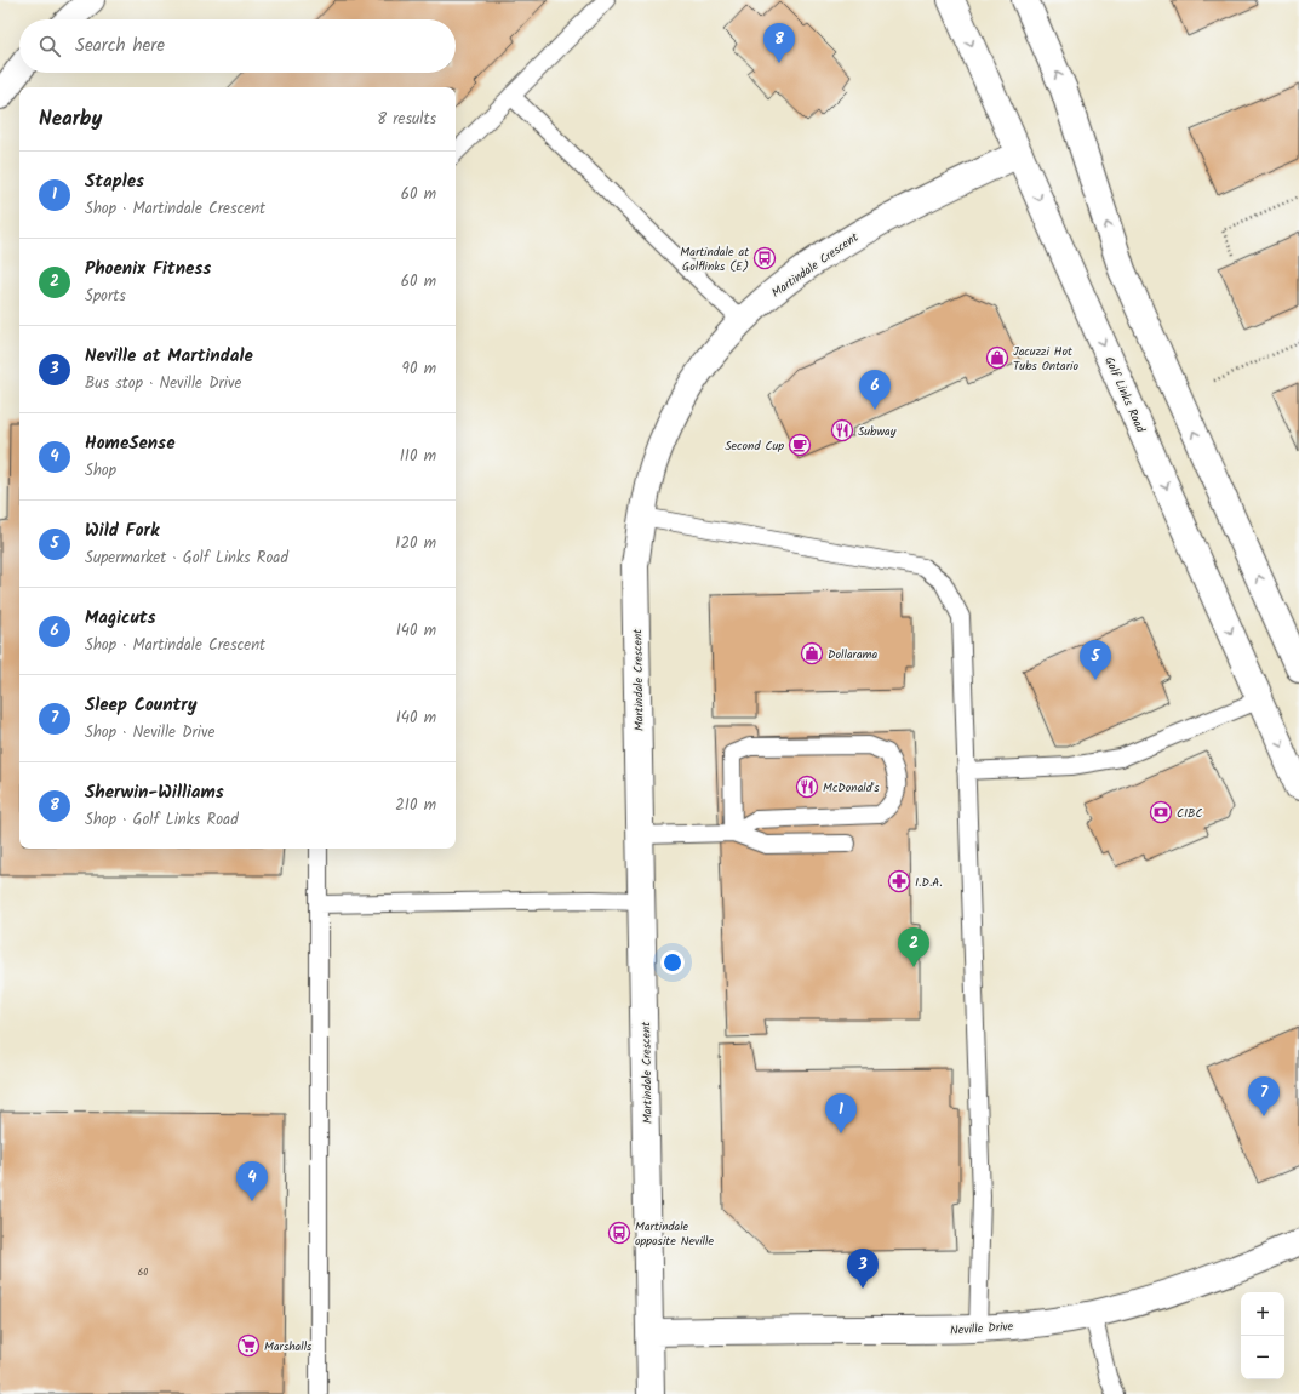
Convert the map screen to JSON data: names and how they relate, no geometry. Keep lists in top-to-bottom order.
{
  "streets": {
    "main road": ["Martindale Crescent", "Golf Links Road", "Neville Drive"]
  },
  "crossings": [
    ["Martindale Crescent", "Golf Links Road"],
    ["Martindale Crescent", "Neville Drive"]
  ],
  "places": {
    "bus stop": ["Martindale at Golflinks (E)", "Martindale opposite Neville"],
    "shop": ["Jacuzzi Hot Tubs Ontario", "Dollarama"],
    "restaurant": ["Subway", "McDonald's"],
    "cafe": ["Second Cup"],
    "bank": ["CIBC"],
    "pharmacy": ["I.D.A."],
    "supermarket": ["Marshalls"]
  },
  "house_numbers": ["60"],
  "page": {
    "search": "Search here",
    "pins": [
      "8",
      "6",
      "5",
      "2",
      "7",
      "1",
      "4",
      "3"
    ],
    "heading": ["Nearby", "8 results"],
    "list": [
      {
        "mark": "1",
        "name": "Staples",
        "note": "Shop · Martindale Crescent",
        "value": "60 m"
      },
      {
        "mark": "2",
        "name": "Phoenix Fitness",
        "note": "Sports",
        "value": "60 m"
      },
      {
        "mark": "3",
        "name": "Neville at Martindale",
        "note": "Bus stop · Neville Drive",
        "value": "90 m"
      },
      {
        "mark": "4",
        "name": "HomeSense",
        "note": "Shop",
        "value": "110 m"
      },
      {
        "mark": "5",
        "name": "Wild Fork",
        "note": "Supermarket · Golf Links Road",
        "value": "120 m"
      },
      {
        "mark": "6",
        "name": "Magicuts",
        "note": "Shop · Martindale Crescent",
        "value": "140 m"
      },
      {
        "mark": "7",
        "name": "Sleep Country",
        "note": "Shop · Neville Drive",
        "value": "140 m"
      },
      {
        "mark": "8",
        "name": "Sherwin-Williams",
        "note": "Shop · Golf Links Road",
        "value": "210 m"
      }
    ],
    "map_buttons": ["+", "−"]
  }
}
